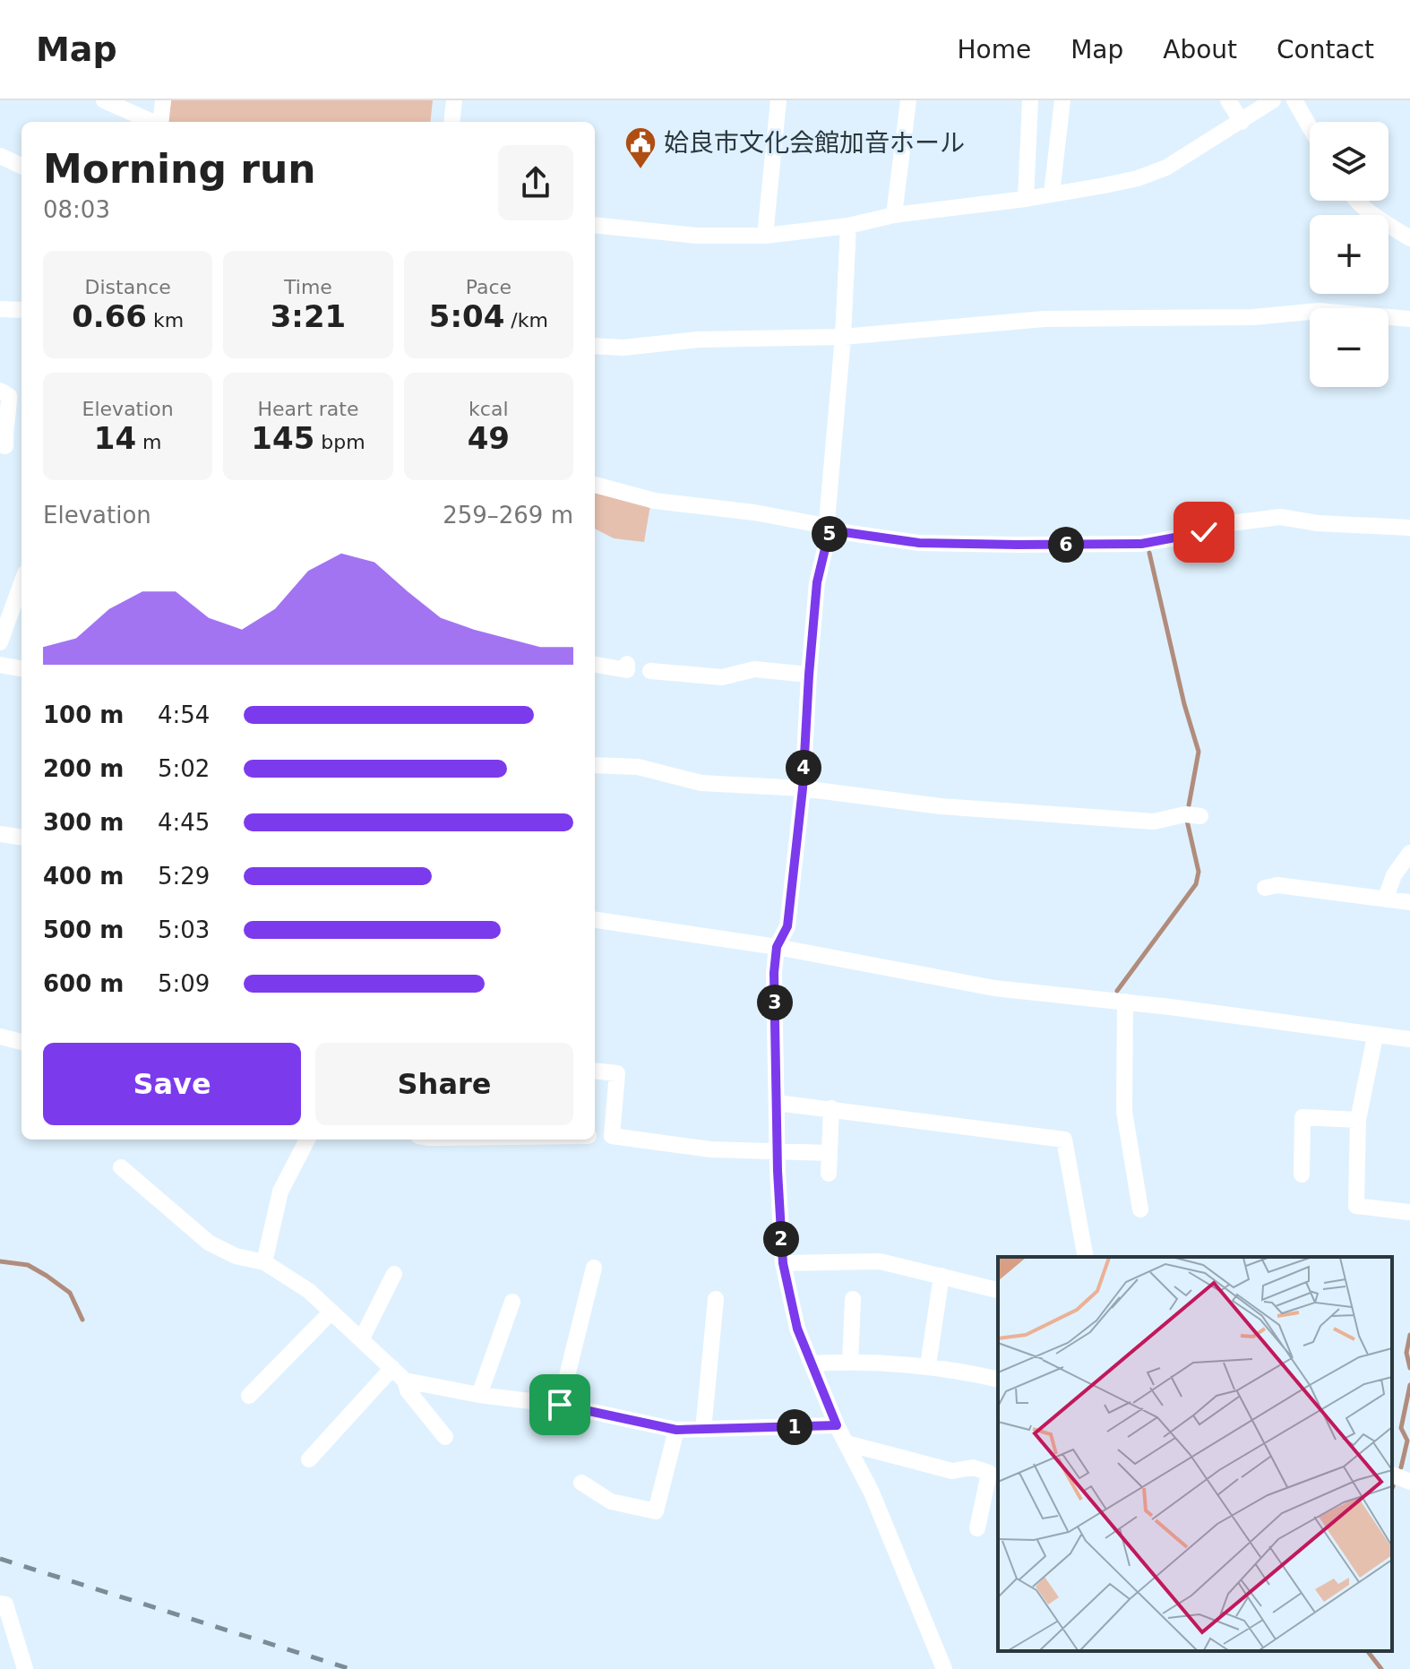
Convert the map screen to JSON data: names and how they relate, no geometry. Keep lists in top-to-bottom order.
{
  "places": {
    "public building": ["姶良市文化会館加音ホール"]
  },
  "page": {
    "header": "Map",
    "nav": [
      "Home",
      "Map",
      "About",
      "Contact"
    ],
    "map_buttons": ["+", "−"],
    "heading": ["Morning run", "08:03"],
    "stats": [
      ["Distance", "0.66 km"],
      ["Time", "3:21"],
      ["Pace", "5:04 /km"],
      ["Elevation", "14 m"],
      ["Heart rate", "145 bpm"],
      ["kcal", "49"]
    ],
    "chart": ["Elevation", "259–269 m"],
    "pins": [
      "5",
      "6",
      "4",
      "3",
      "2",
      "1"
    ],
    "list": [
      {
        "name": "100 m",
        "note": "4:54"
      },
      {
        "name": "200 m",
        "note": "5:02"
      },
      {
        "name": "300 m",
        "note": "4:45"
      },
      {
        "name": "400 m",
        "note": "5:29"
      },
      {
        "name": "500 m",
        "note": "5:03"
      },
      {
        "name": "600 m",
        "note": "5:09"
      }
    ],
    "buttons": ["Save", "Share"]
  }
}
